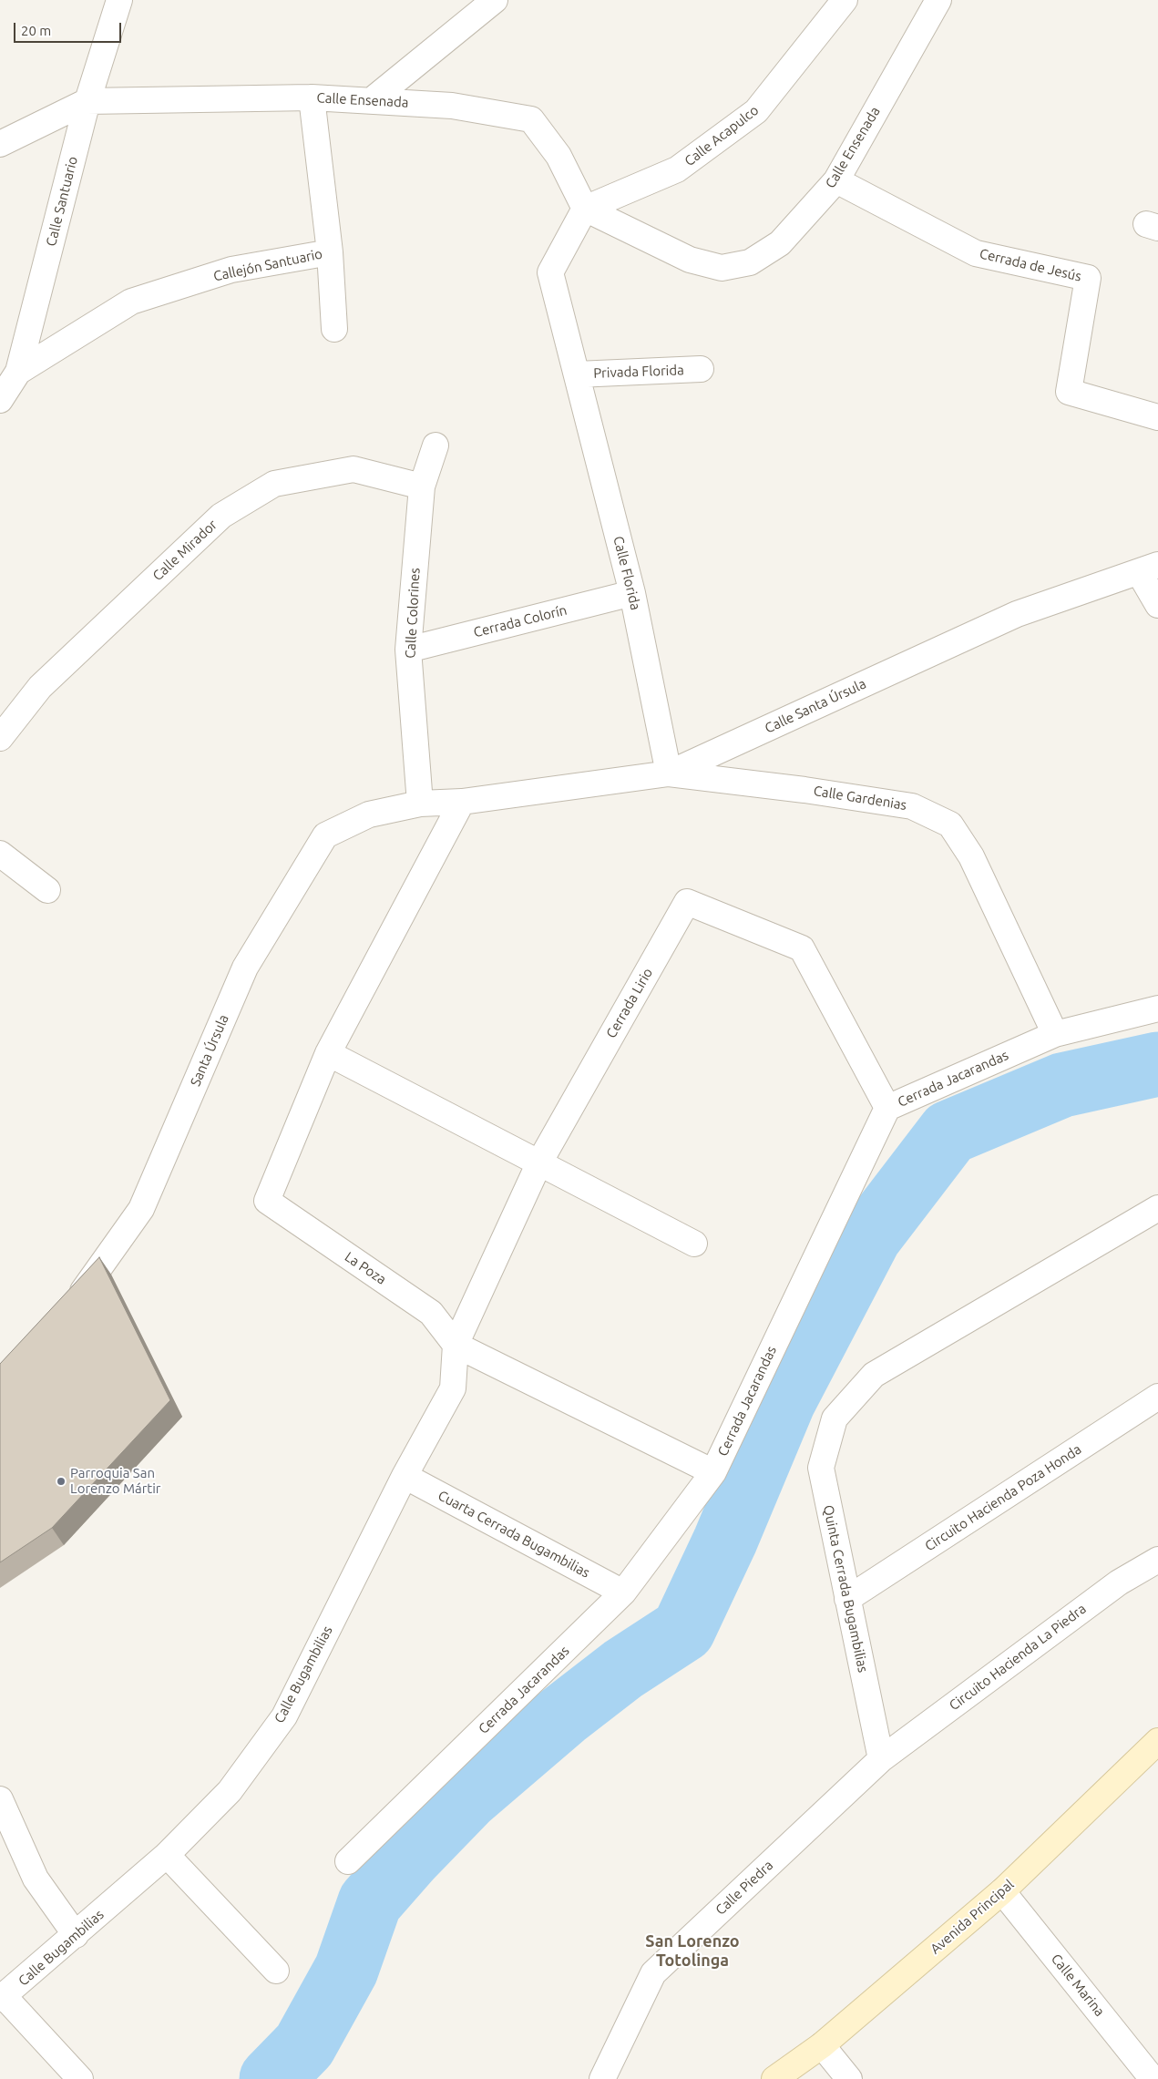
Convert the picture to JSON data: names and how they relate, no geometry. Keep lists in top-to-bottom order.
{
  "streets": {
    "street": [
      "Calle Ensenada",
      "Calle Acapulco",
      "Calle Santuario",
      "Callejón Santuario",
      "Cerrada de Jesús",
      "Privada Florida",
      "Calle Mirador",
      "Calle Florida",
      "Calle Colorines",
      "Cerrada Colorín",
      "Calle Santa Úrsula",
      "Calle Gardenias",
      "Cerrada Lirio",
      "Santa Úrsula",
      "Cerrada Jacarandas",
      "La Poza",
      "Circuito Hacienda Poza Honda",
      "Cuarta Cerrada Bugambilias",
      "Quinta Cerrada Bugambilias",
      "Circuito Hacienda La Piedra",
      "Calle Bugambilias",
      "Calle Piedra",
      "Avenida Principal",
      "Calle Marina"
    ]
  },
  "crossings": [
    ["Calle Ensenada", "Calle Acapulco"],
    ["Calle Ensenada", "Calle Santuario"],
    ["Calle Ensenada", "Callejón Santuario"],
    ["Calle Ensenada", "Cerrada de Jesús"],
    ["Calle Santuario", "Callejón Santuario"],
    ["Privada Florida", "Calle Florida"],
    ["Calle Mirador", "Calle Colorines"],
    ["Calle Florida", "Cerrada Colorín"],
    ["Calle Florida", "Calle Santa Úrsula"],
    ["Calle Florida", "Calle Gardenias"],
    ["Calle Colorines", "Cerrada Colorín"],
    ["Calle Colorines", "Santa Úrsula"],
    ["Calle Santa Úrsula", "Calle Gardenias"],
    ["Calle Santa Úrsula", "Santa Úrsula"],
    ["Calle Gardenias", "Cerrada Jacarandas"],
    ["Cerrada Lirio", "Cerrada Jacarandas"],
    ["Cerrada Lirio", "La Poza"],
    ["Cerrada Lirio", "Calle Bugambilias"],
    ["Cerrada Jacarandas", "Cuarta Cerrada Bugambilias"],
    ["La Poza", "Calle Bugambilias"],
    ["Circuito Hacienda Poza Honda", "Quinta Cerrada Bugambilias"],
    ["Cuarta Cerrada Bugambilias", "Calle Bugambilias"],
    ["Quinta Cerrada Bugambilias", "Circuito Hacienda La Piedra"],
    ["Quinta Cerrada Bugambilias", "Calle Piedra"],
    ["Circuito Hacienda La Piedra", "Calle Piedra"],
    ["Avenida Principal", "Calle Marina"]
  ],
  "districts": ["San Lorenzo Totolinga"],
  "places": ["Parroquia San Lorenzo Mártir"],
  "scale_bar": "20 m"
}
